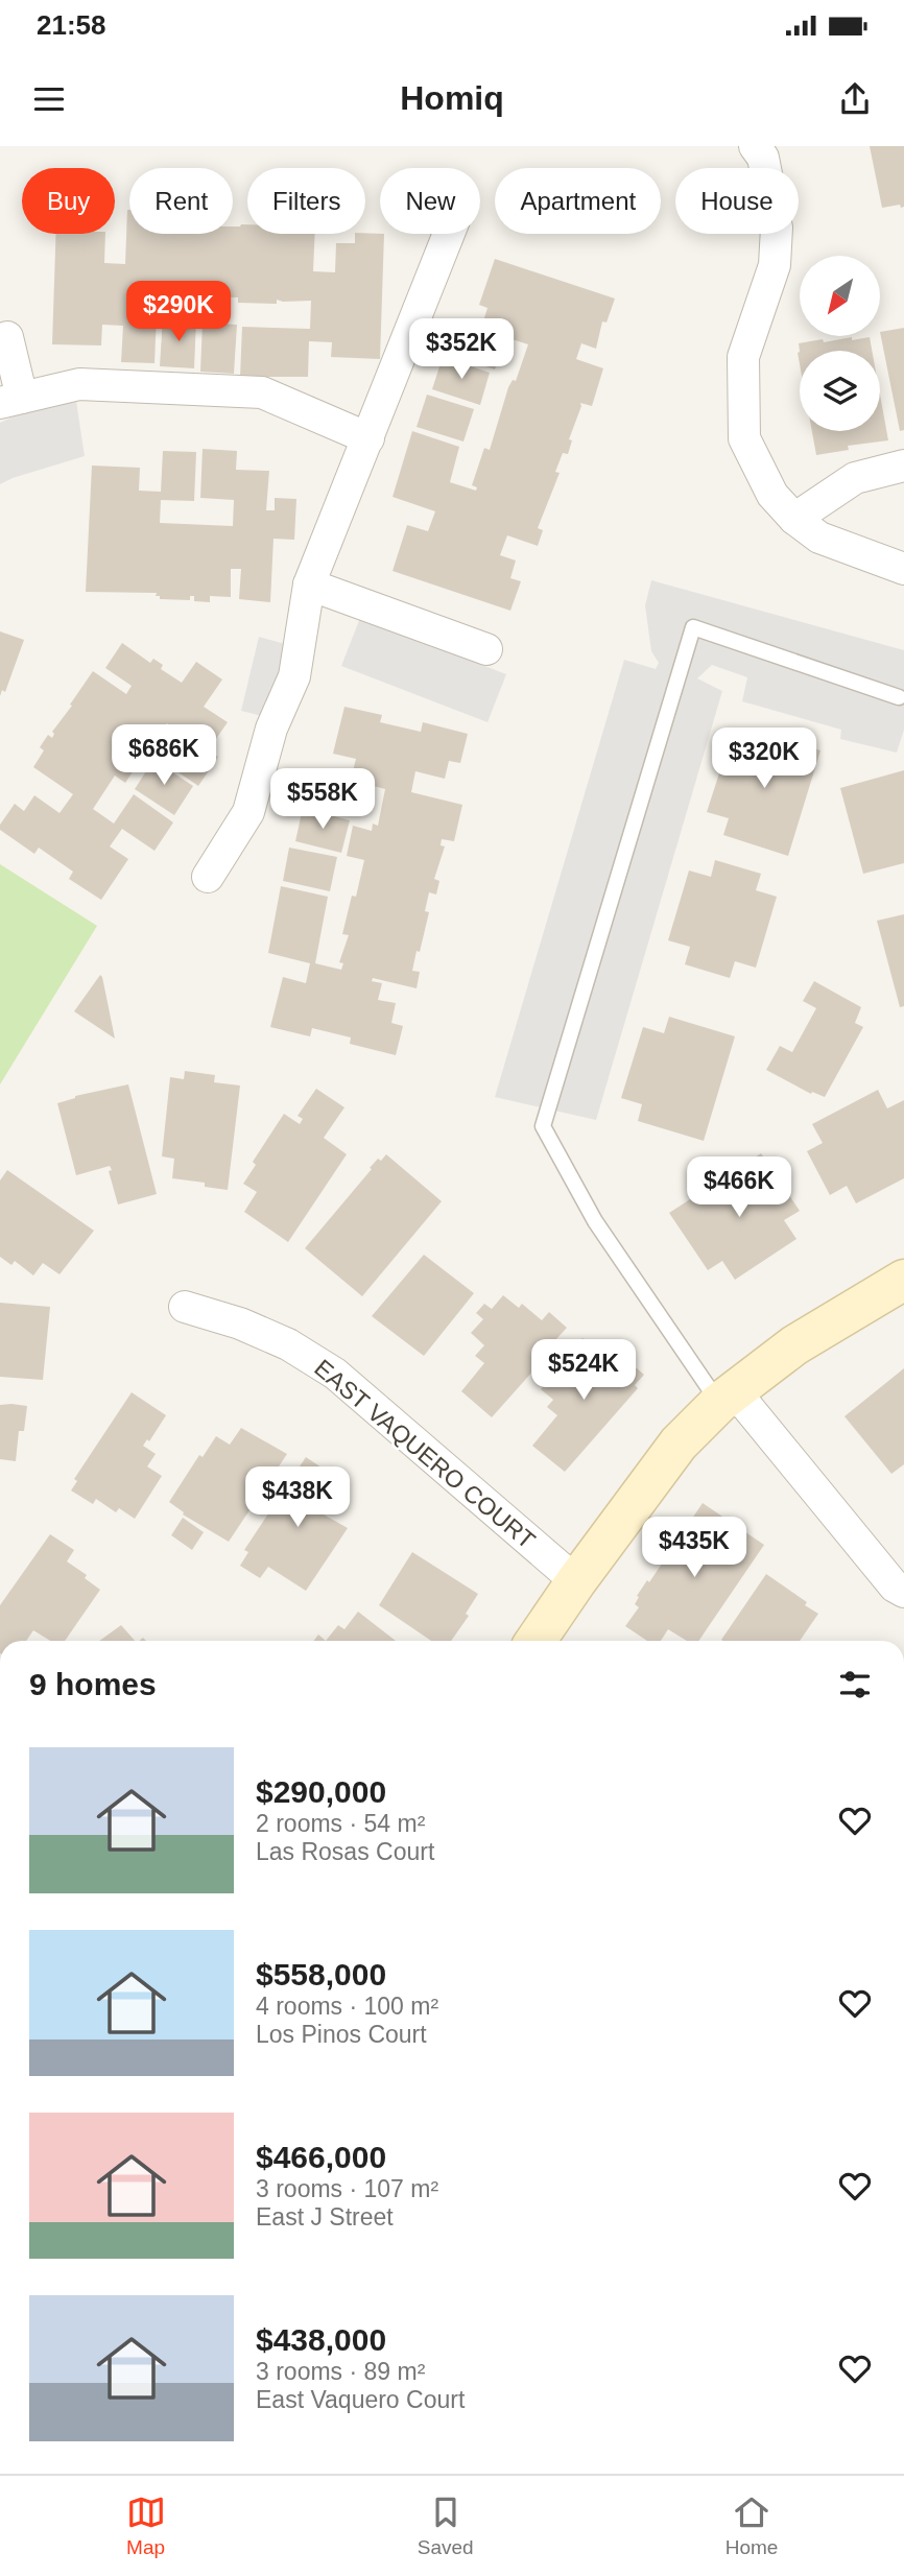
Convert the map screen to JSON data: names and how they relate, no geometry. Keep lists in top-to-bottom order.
{
  "streets": {
    "street": ["EAST VAQUERO COURT"]
  },
  "north": "bottom left",
  "page": {
    "status": "21:58",
    "header": "Homiq",
    "chip": [
      "Buy",
      "Rent",
      "Filters",
      "New",
      "Apartment",
      "House"
    ],
    "price": [
      "$290K",
      "$352K",
      "$686K",
      "$320K",
      "$558K",
      "$466K",
      "$524K",
      "$438K",
      "$435K"
    ],
    "heading": "9 homes",
    "list": [
      {
        "name": "$290,000",
        "note": "2 rooms · 54 m² · Las Rosas Court"
      },
      {
        "name": "$558,000",
        "note": "4 rooms · 100 m² · Los Pinos Court"
      },
      {
        "name": "$466,000",
        "note": "3 rooms · 107 m² · East J Street"
      },
      {
        "name": "$438,000",
        "note": "3 rooms · 89 m² · East Vaquero Court"
      }
    ],
    "tabs": ["Map", "Saved", "Home"]
  }
}
